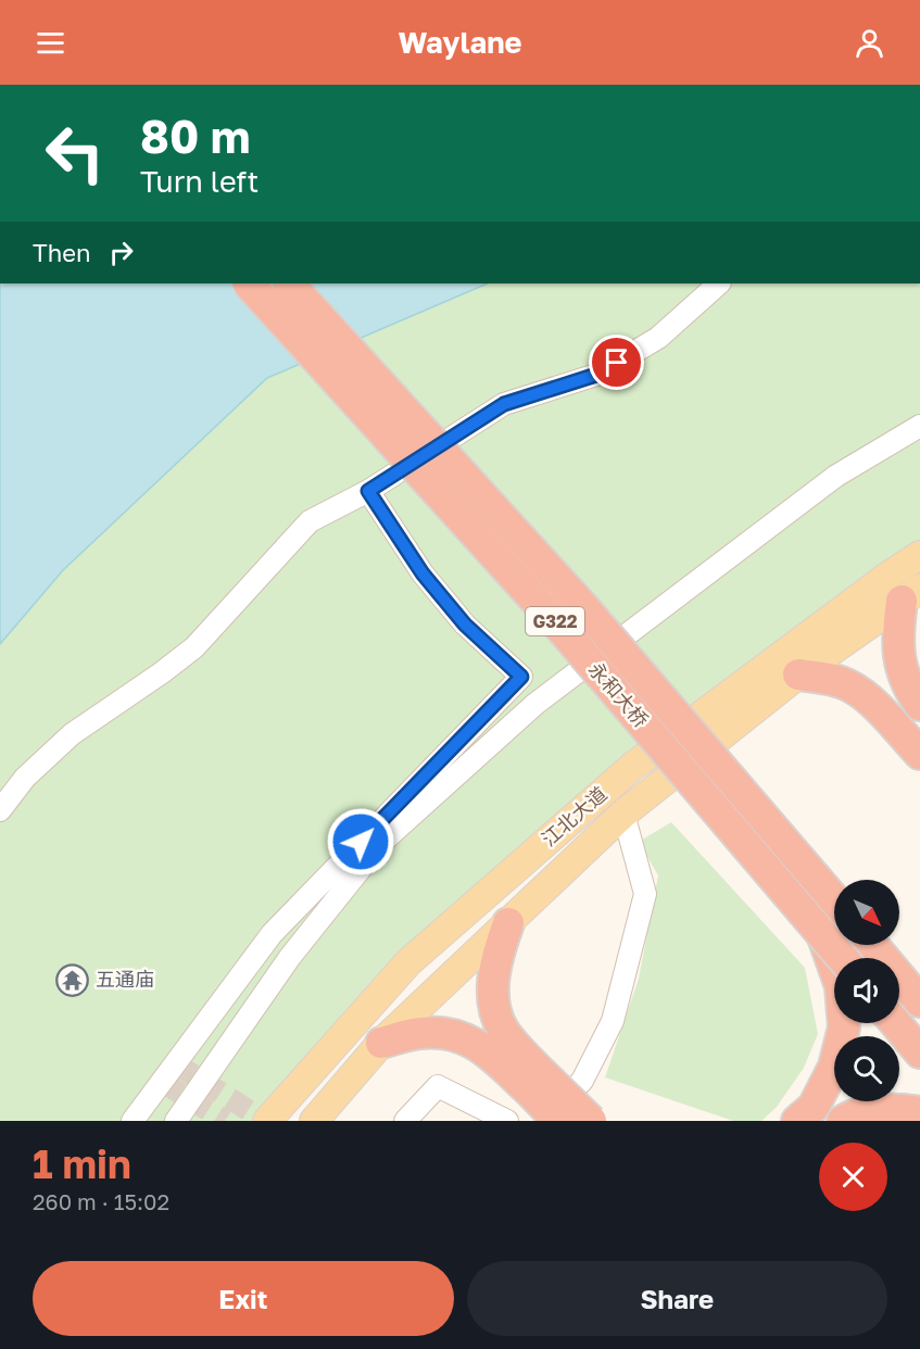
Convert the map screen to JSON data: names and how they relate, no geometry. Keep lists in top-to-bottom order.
{
  "streets": {
    "highway": ["G322", "永和大桥"],
    "main road": ["江北大道"]
  },
  "places": {
    "temple": ["五通庙"]
  },
  "north": "bottom right",
  "page": {
    "header": "Waylane",
    "turn": ["80 m", "Turn left"],
    "then": "Then",
    "heading": ["1 min", "260 m · 15:02"],
    "buttons": ["Exit", "Share"]
  }
}
